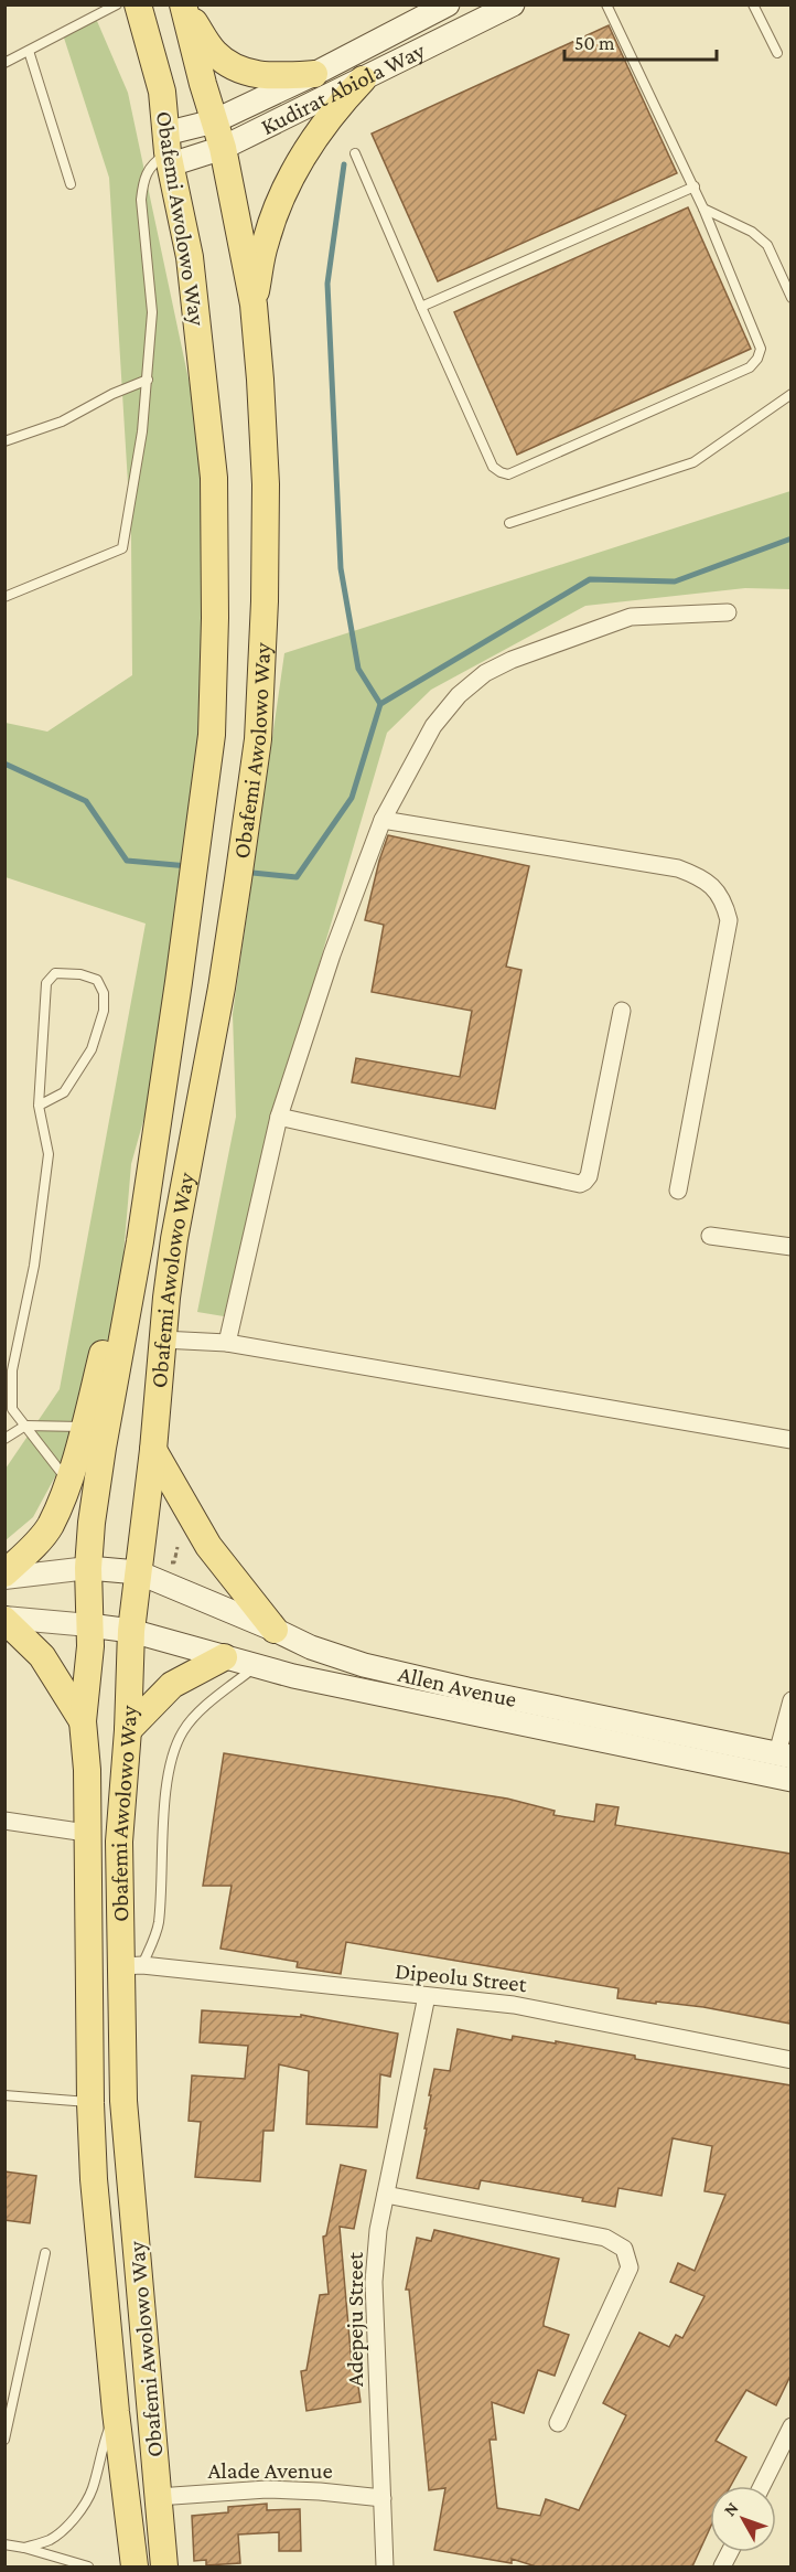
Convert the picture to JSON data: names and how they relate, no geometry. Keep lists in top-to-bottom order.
{
  "streets": {
    "main road": ["Kudirat Abiola Way", "Obafemi Awolowo Way", "Allen Avenue"],
    "street": ["Dipeolu Street", "Adepeju Street", "Alade Avenue"]
  },
  "crossings": [
    ["Kudirat Abiola Way", "Obafemi Awolowo Way"],
    ["Obafemi Awolowo Way", "Allen Avenue"],
    ["Obafemi Awolowo Way", "Dipeolu Street"],
    ["Obafemi Awolowo Way", "Alade Avenue"],
    ["Dipeolu Street", "Adepeju Street"],
    ["Adepeju Street", "Alade Avenue"]
  ],
  "scale_bar": "50 m",
  "north": "top left"
}
